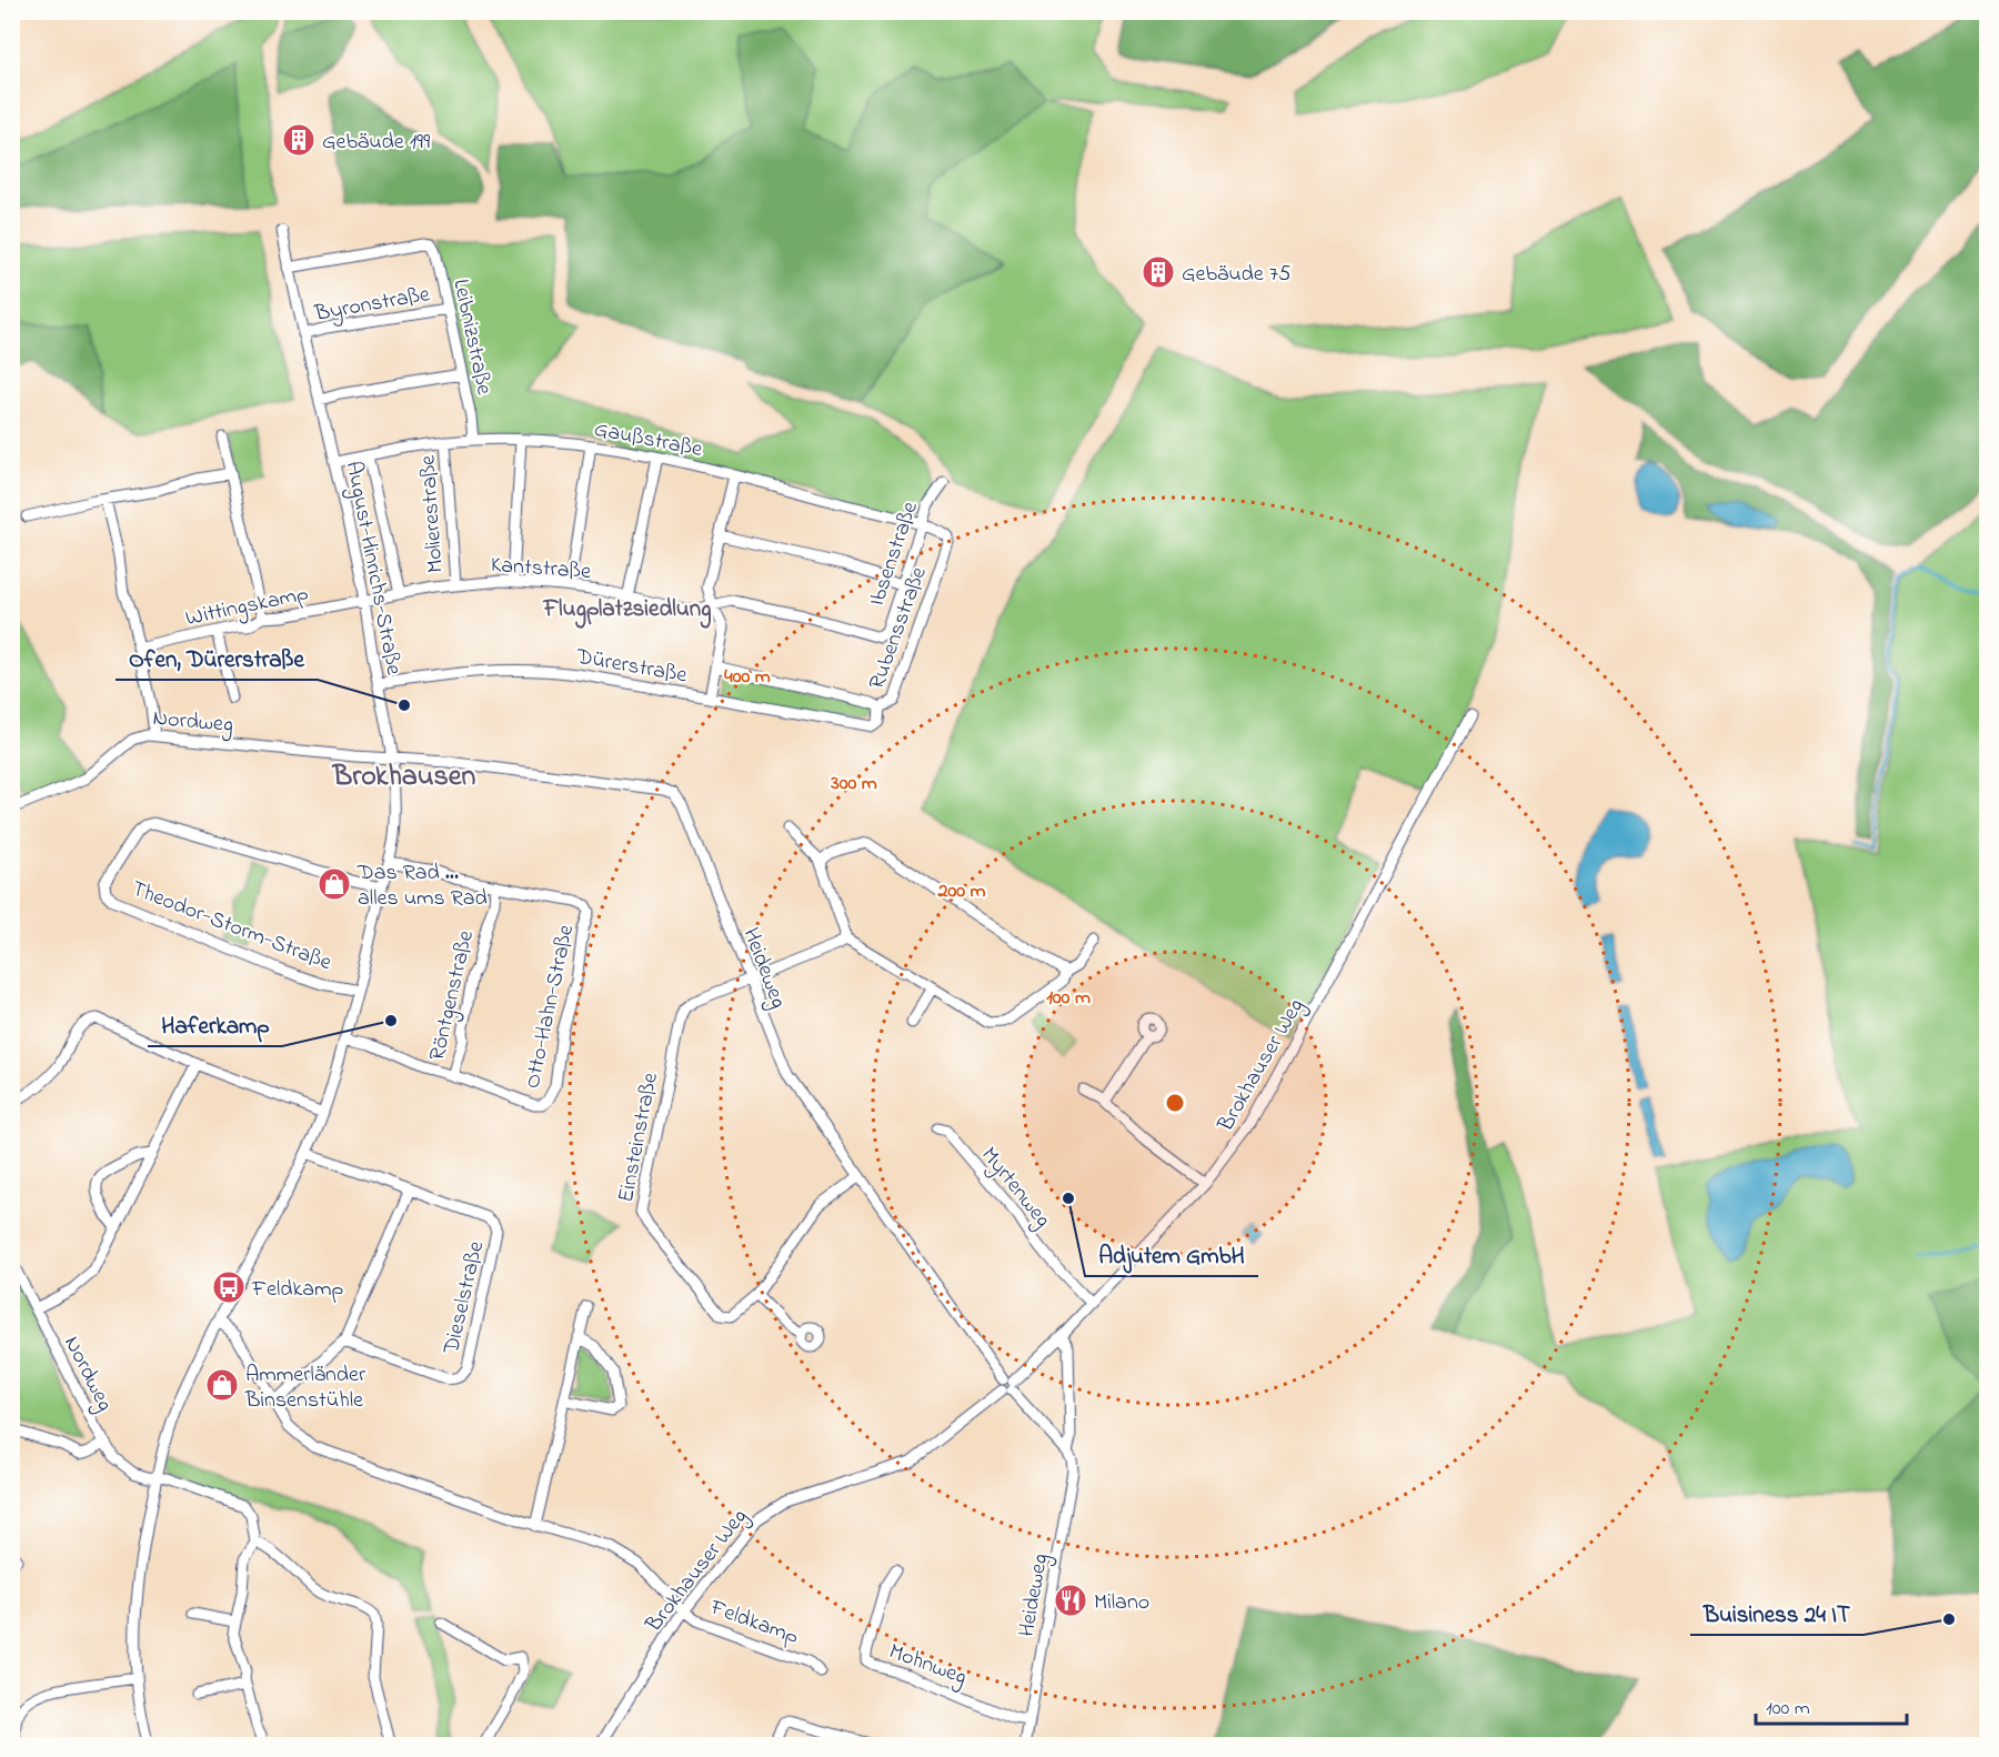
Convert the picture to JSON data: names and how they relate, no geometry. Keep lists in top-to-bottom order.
{
  "streets": {
    "street": [
      "Byronstraße",
      "Leibnizstraße",
      "Gaußstraße",
      "Molierestraße",
      "Ibsenstraße",
      "Kantstraße",
      "August-Hinrichs-Straße",
      "Wittingskamp",
      "Rubensstraße",
      "Dürerstraße",
      "Nordweg",
      "Theodor-Storm-Straße",
      "Heideweg",
      "Röntgenstraße",
      "Otto-Hahn-Straße",
      "Brokhauser Weg",
      "Einsteinstraße",
      "Myrtenweg",
      "Dieselstraße",
      "Feldkamp",
      "Mohnweg"
    ]
  },
  "crossings": [
    ["Byronstraße", "Leibnizstraße"],
    ["Byronstraße", "August-Hinrichs-Straße"],
    ["Leibnizstraße", "Gaußstraße"],
    ["Leibnizstraße", "August-Hinrichs-Straße"],
    ["Gaußstraße", "Molierestraße"],
    ["Gaußstraße", "Ibsenstraße"],
    ["Gaußstraße", "August-Hinrichs-Straße"],
    ["Gaußstraße", "Rubensstraße"],
    ["Molierestraße", "Kantstraße"],
    ["Ibsenstraße", "Kantstraße"],
    ["Kantstraße", "August-Hinrichs-Straße"],
    ["Kantstraße", "Wittingskamp"],
    ["August-Hinrichs-Straße", "Wittingskamp"],
    ["August-Hinrichs-Straße", "Dürerstraße"],
    ["August-Hinrichs-Straße", "Nordweg"],
    ["August-Hinrichs-Straße", "Theodor-Storm-Straße"],
    ["August-Hinrichs-Straße", "Heideweg"],
    ["August-Hinrichs-Straße", "Otto-Hahn-Straße"],
    ["August-Hinrichs-Straße", "Dieselstraße"],
    ["August-Hinrichs-Straße", "Feldkamp"],
    ["Rubensstraße", "Dürerstraße"],
    ["Nordweg", "Heideweg"],
    ["Heideweg", "Brokhauser Weg"],
    ["Heideweg", "Einsteinstraße"],
    ["Heideweg", "Mohnweg"],
    ["Röntgenstraße", "Otto-Hahn-Straße"],
    ["Brokhauser Weg", "Myrtenweg"],
    ["Brokhauser Weg", "Feldkamp"]
  ],
  "districts": ["Flugplatzsiedlung", "Brokhausen"],
  "places": {
    "building": ["Gebäude 199", "Gebäude 75"],
    "other": [
      "Ofen, Dürerstraße",
      "Haferkamp",
      "Adjutem GmbH",
      "Buisiness 24 IT"
    ],
    "shop": ["Das Rad ... alles ums Rad", "Ammerländer Binsenstühle"],
    "bus stop": ["Feldkamp"],
    "restaurant": ["Milano"]
  },
  "scale_bar": "100 m",
  "rings": [
    "400 m",
    "300 m",
    "200 m",
    "100 m"
  ]
}
